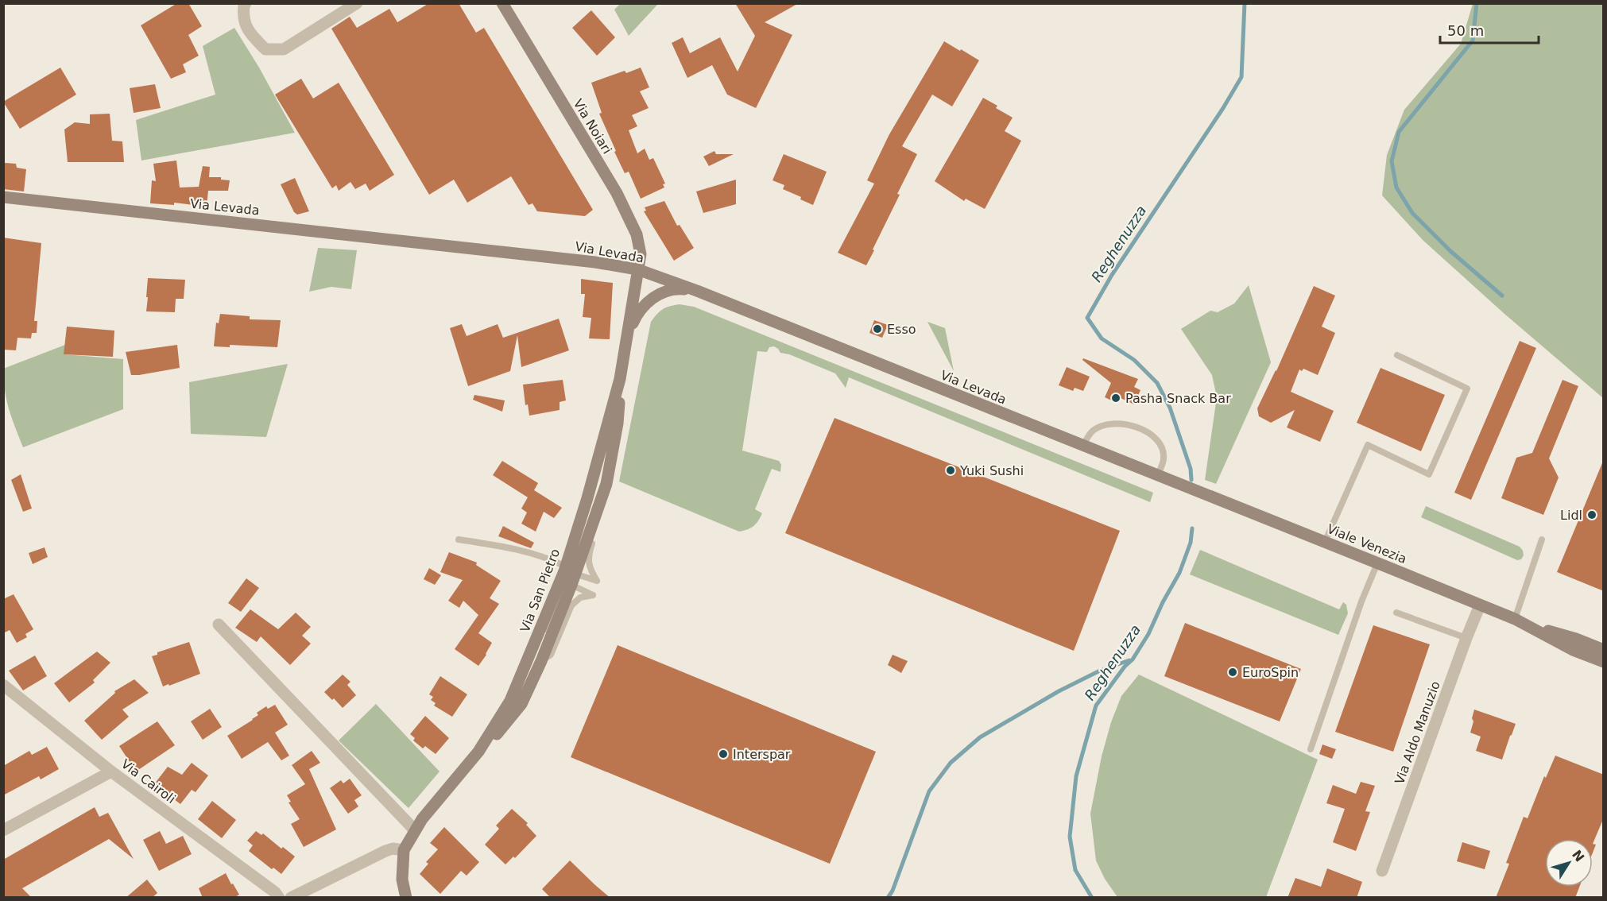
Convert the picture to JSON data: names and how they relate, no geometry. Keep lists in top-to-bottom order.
{
  "streets": {
    "main road": [
      "Via Noiari",
      "Via Levada",
      "Viale Venezia",
      "Via San Pietro"
    ],
    "street": ["Via Aldo Manuzio", "Via Cairoli"]
  },
  "crossings": [
    ["Via Noiari", "Via Levada"],
    ["Via Noiari", "Via San Pietro"],
    ["Via Levada", "Viale Venezia"],
    ["Via Levada", "Via San Pietro"],
    ["Viale Venezia", "Via Aldo Manuzio"]
  ],
  "water": ["Reghenuzza"],
  "places": [
    "Esso",
    "Pasha Snack Bar",
    "Yuki Sushi",
    "Lidl",
    "EuroSpin",
    "Interspar"
  ],
  "scale_bar": "50 m",
  "north": "top right"
}
